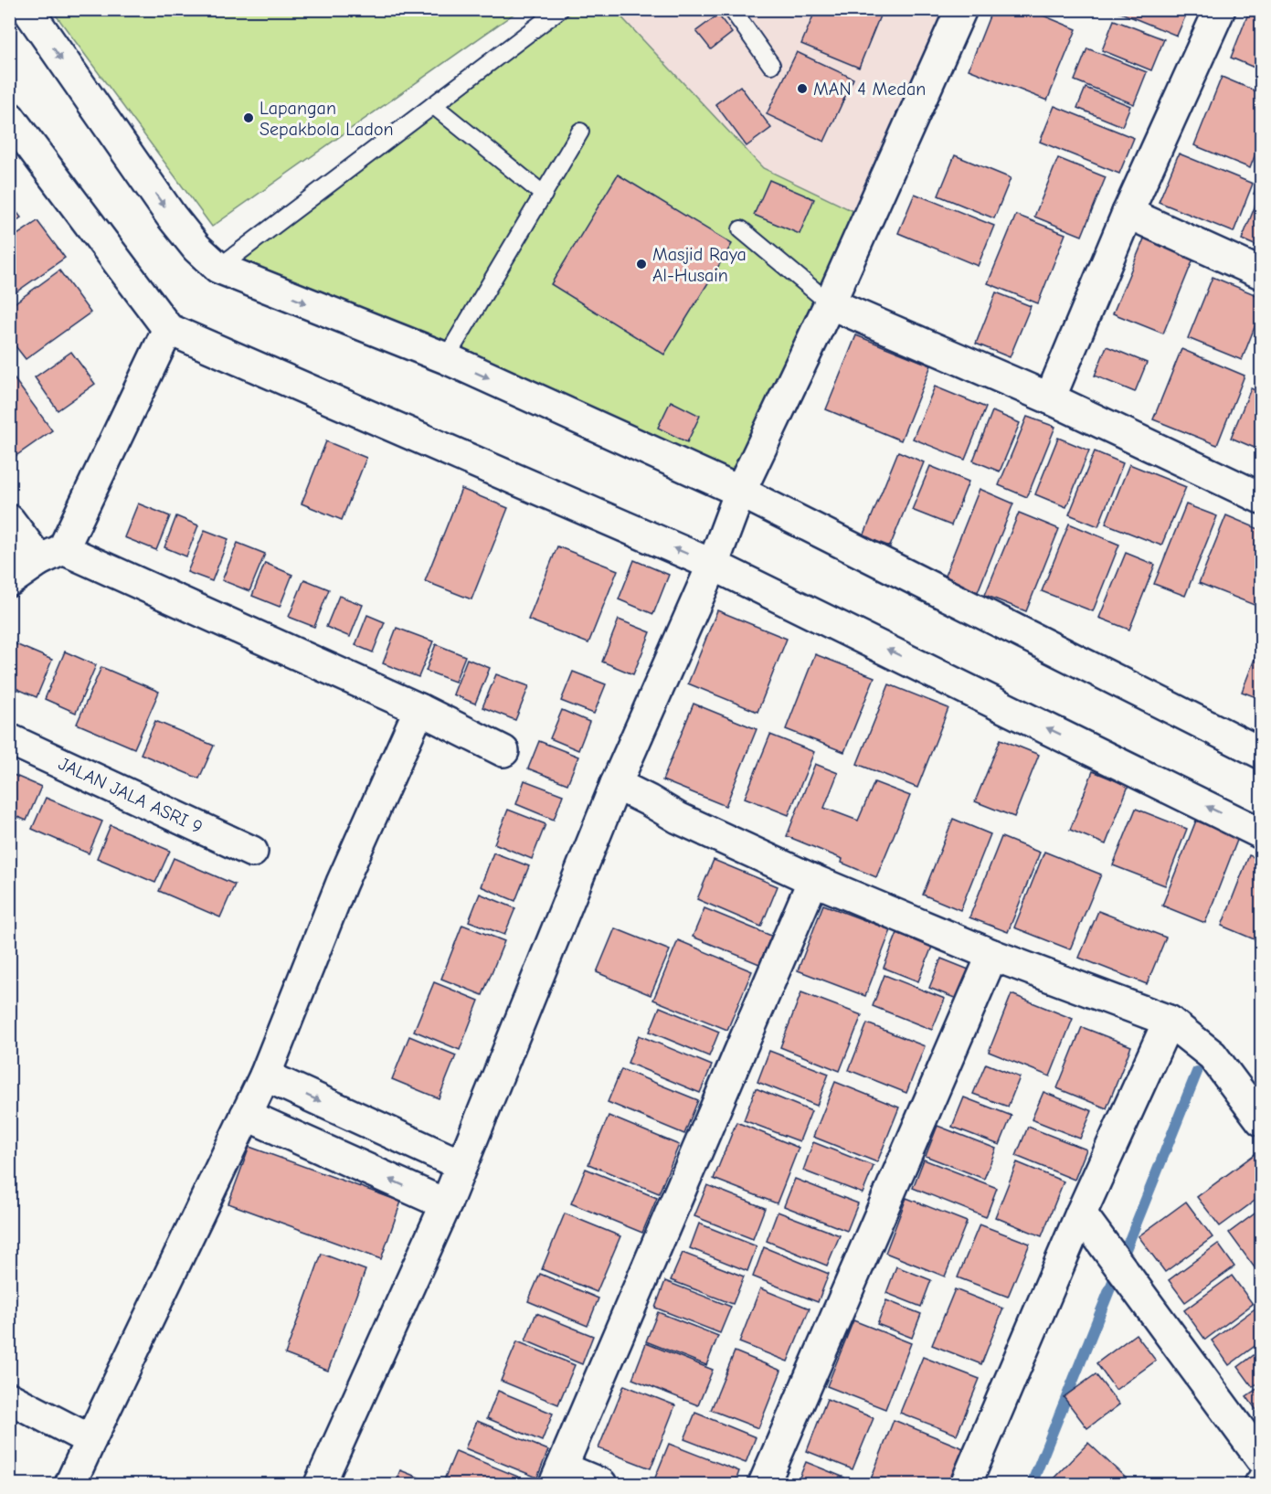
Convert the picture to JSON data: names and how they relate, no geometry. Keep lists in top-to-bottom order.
{
  "streets": {
    "street": ["JALAN JALA ASRI 9"]
  },
  "places": ["MAN 4 Medan", "Lapangan Sepakbola Ladon", "Masjid Raya Al-Husain"]
}
